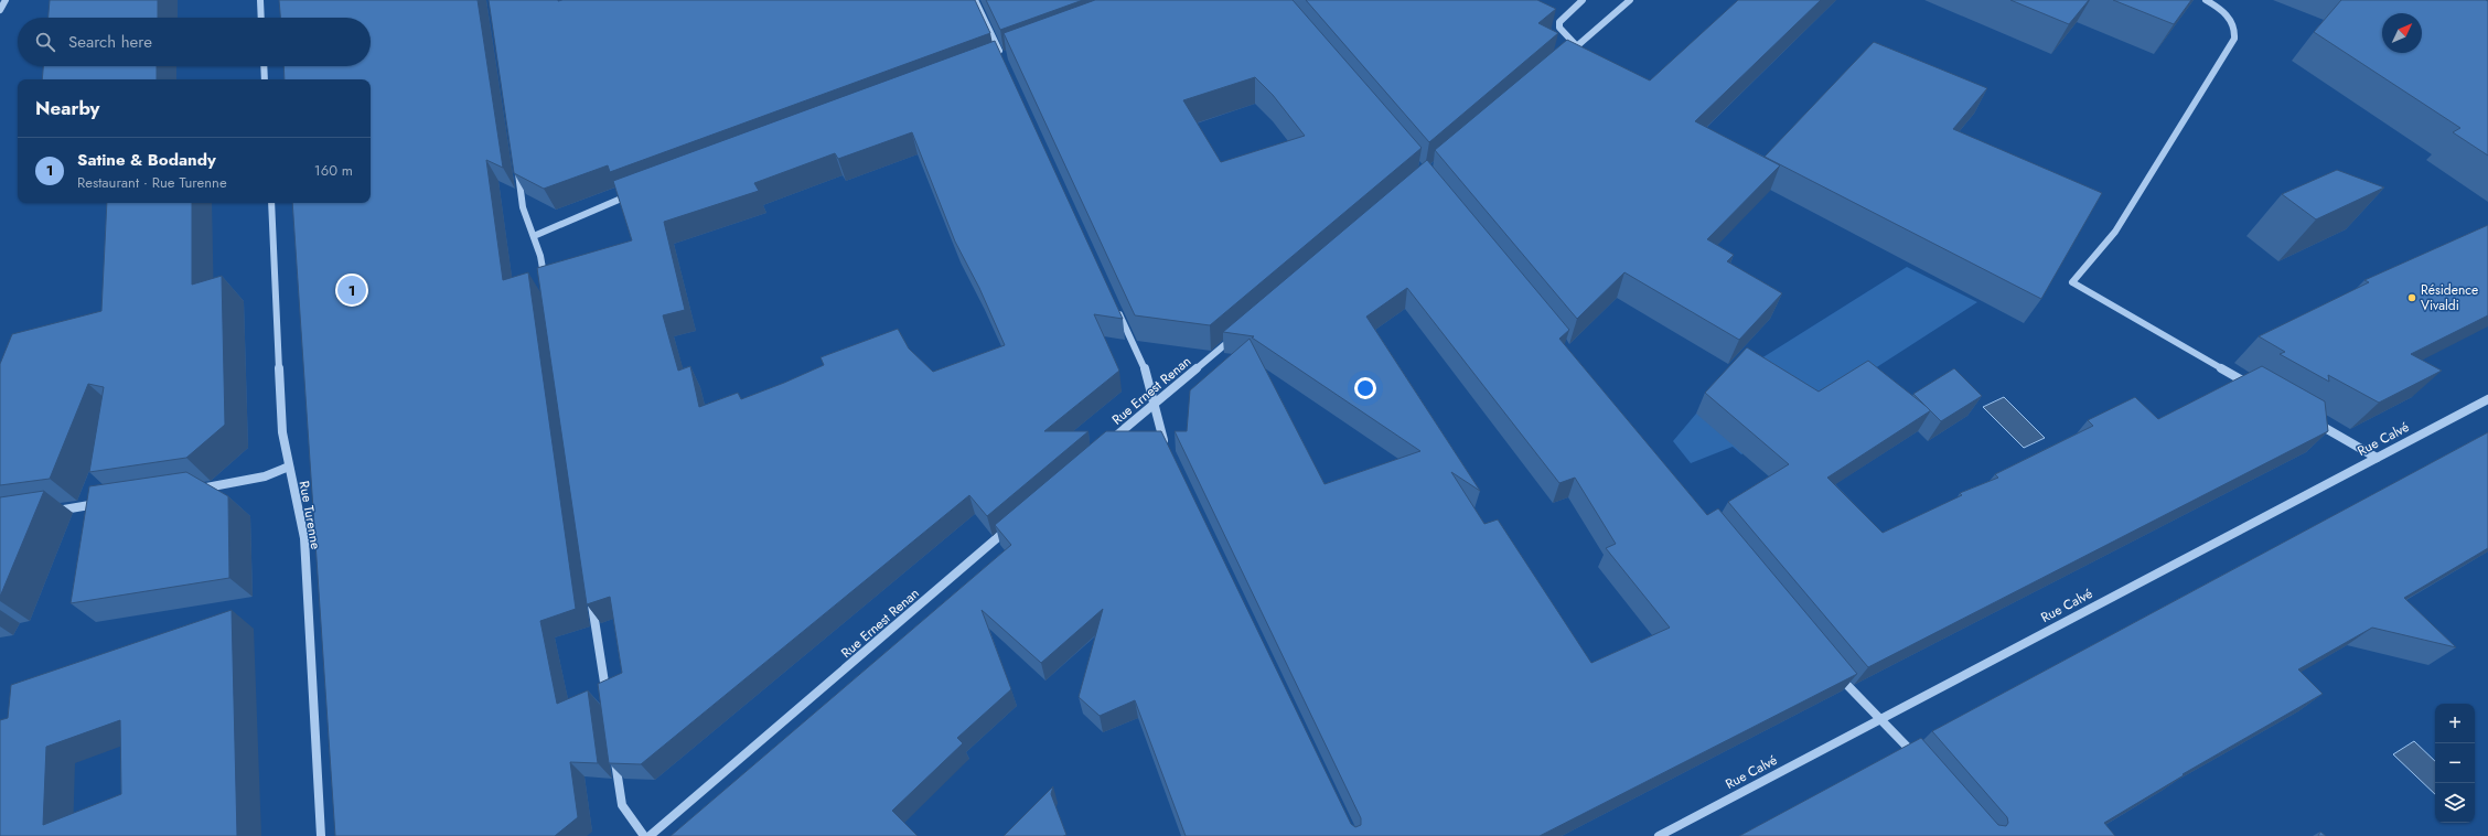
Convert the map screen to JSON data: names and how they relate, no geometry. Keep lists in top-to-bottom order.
{
  "streets": {
    "street": ["Rue Ernest Renan", "Rue Calvé", "Rue Turenne"]
  },
  "places": ["Résidence Vivaldi"],
  "north": "top right",
  "page": {
    "search": "Search here",
    "heading": "Nearby",
    "list": [
      {
        "mark": "1",
        "name": "Satine & Bodandy",
        "note": "Restaurant · Rue Turenne",
        "value": "160 m"
      }
    ],
    "pins": "1",
    "map_buttons": ["+", "−"]
  }
}
